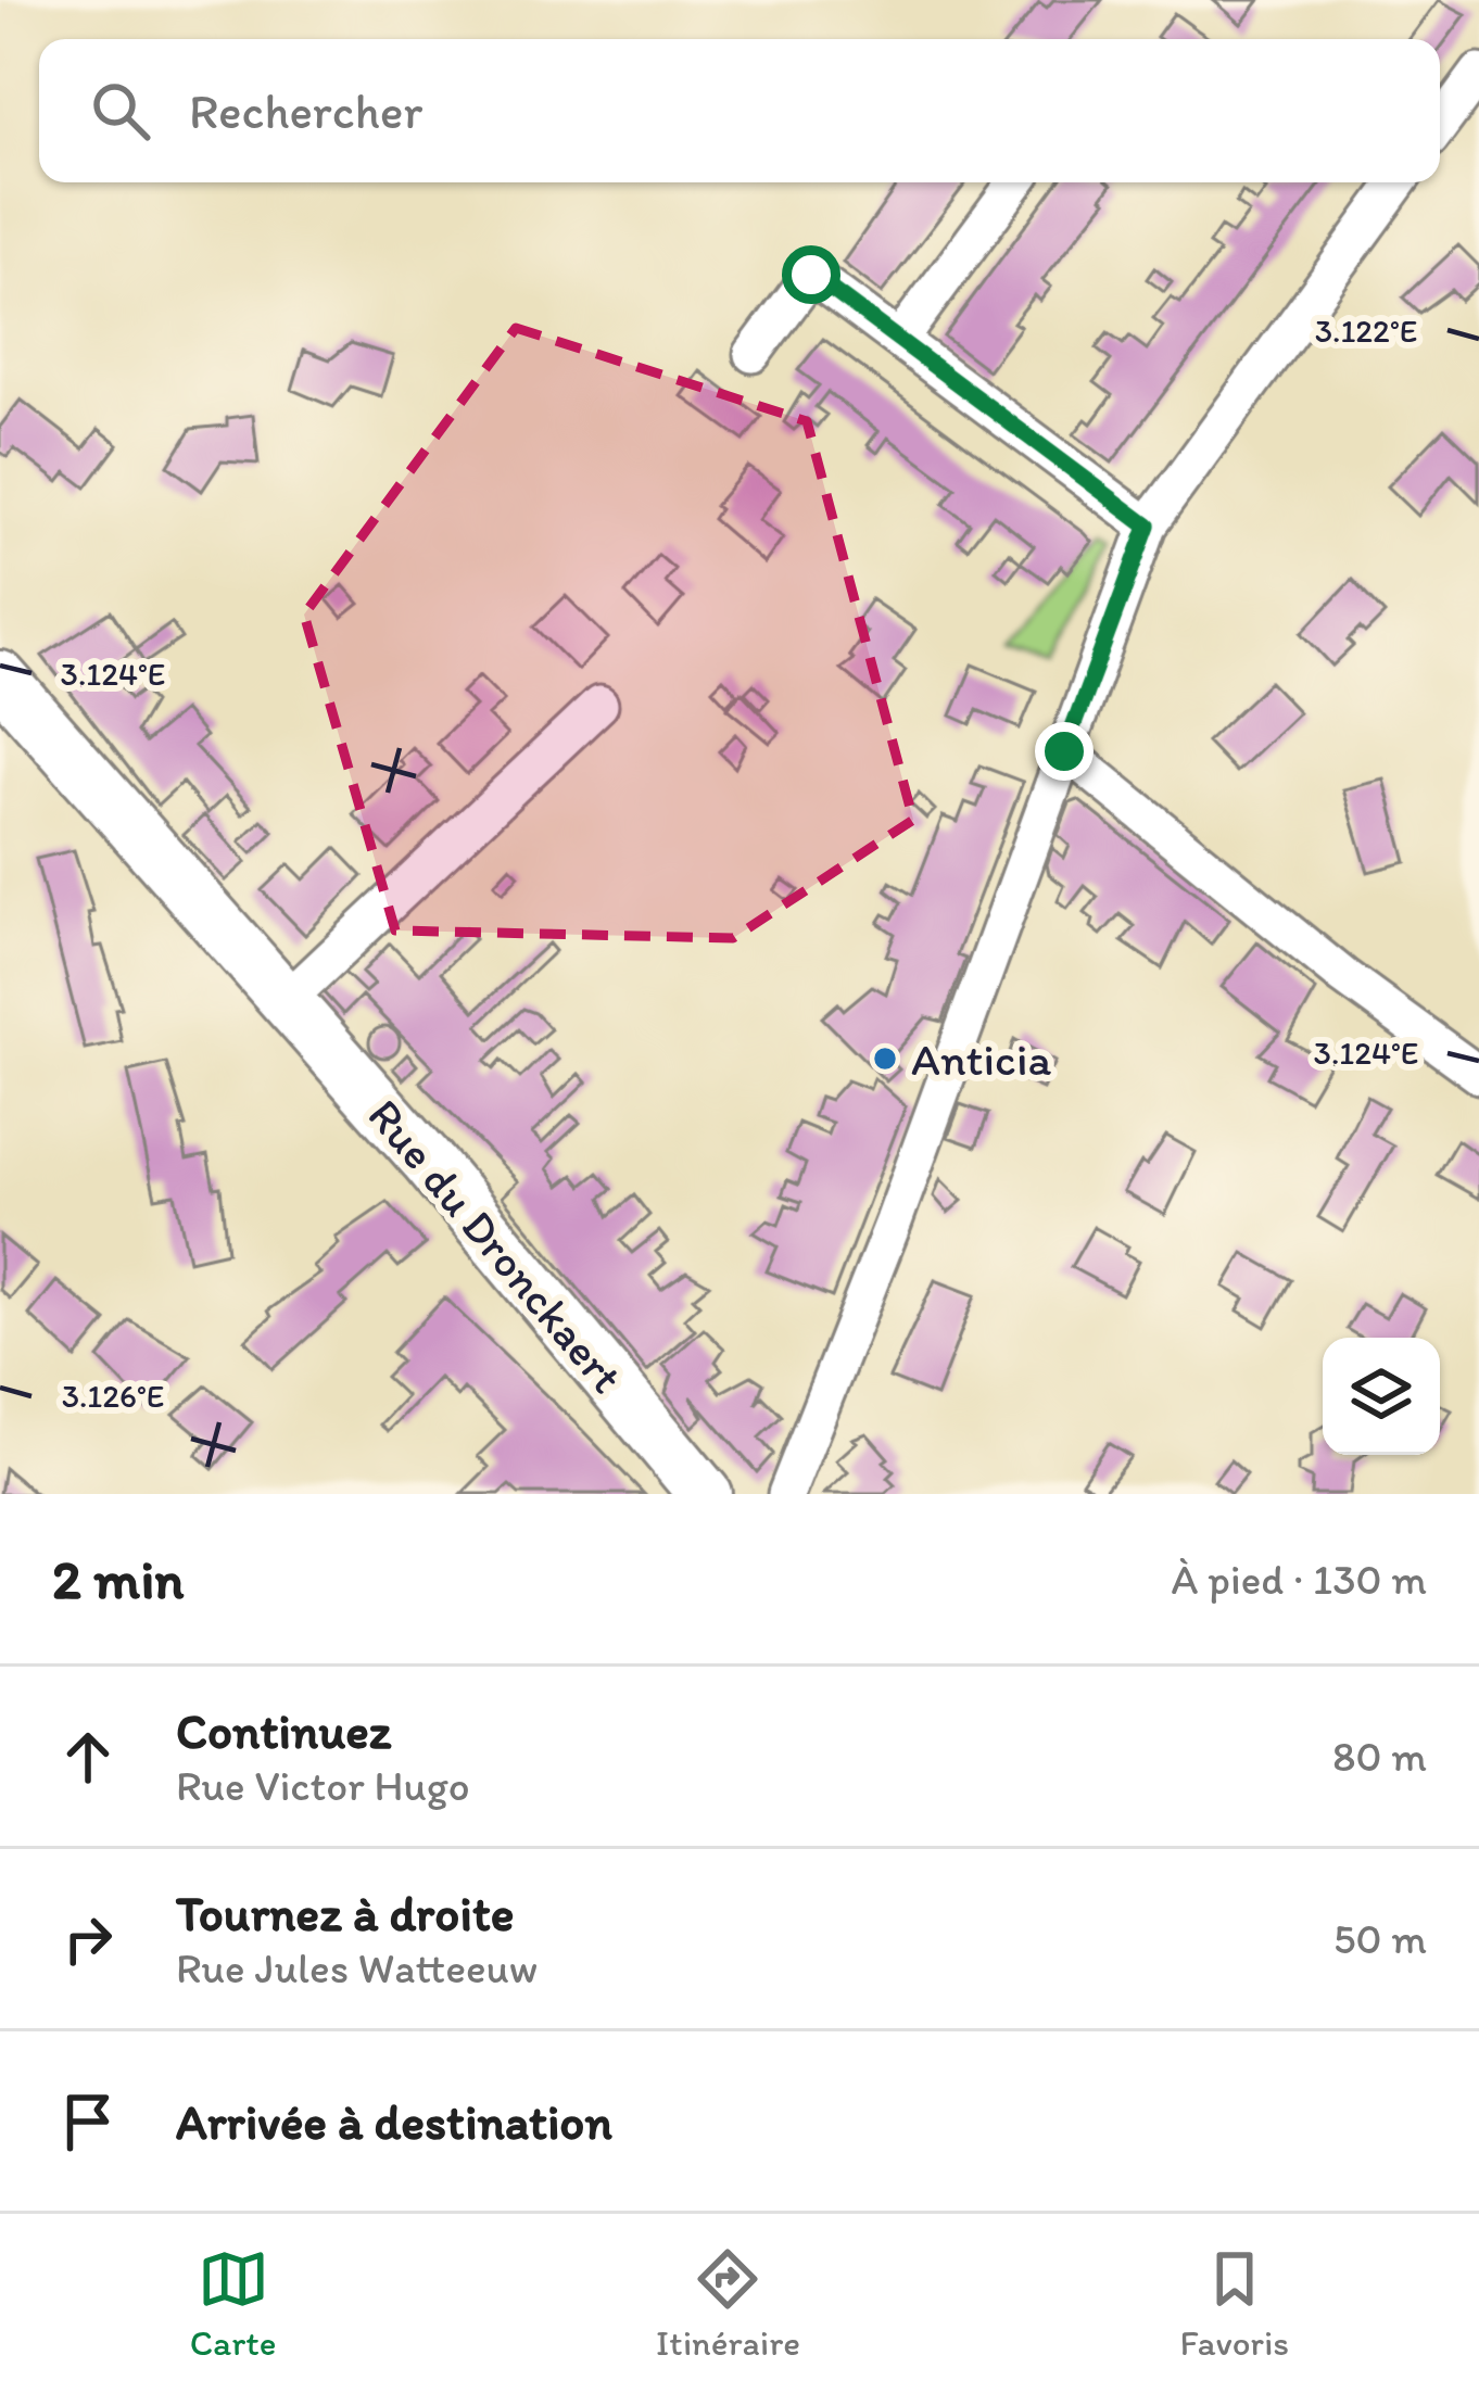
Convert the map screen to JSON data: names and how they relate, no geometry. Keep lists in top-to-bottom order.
{
  "streets": {
    "main road": ["Rue du Dronckaert"]
  },
  "places": ["Anticia"],
  "page": {
    "search": "Rechercher",
    "heading": ["2 min", "À pied · 130 m"],
    "list": [
      ["Continuez", "Rue Victor Hugo", "80 m"],
      ["Tournez à droite", "Rue Jules Watteeuw", "50 m"],
      "Arrivée à destination"
    ],
    "nav": ["Carte", "Itinéraire", "Favoris"]
  },
  "coordinates": ["3.122°E", "3.124°E", "3.126°E"]
}
